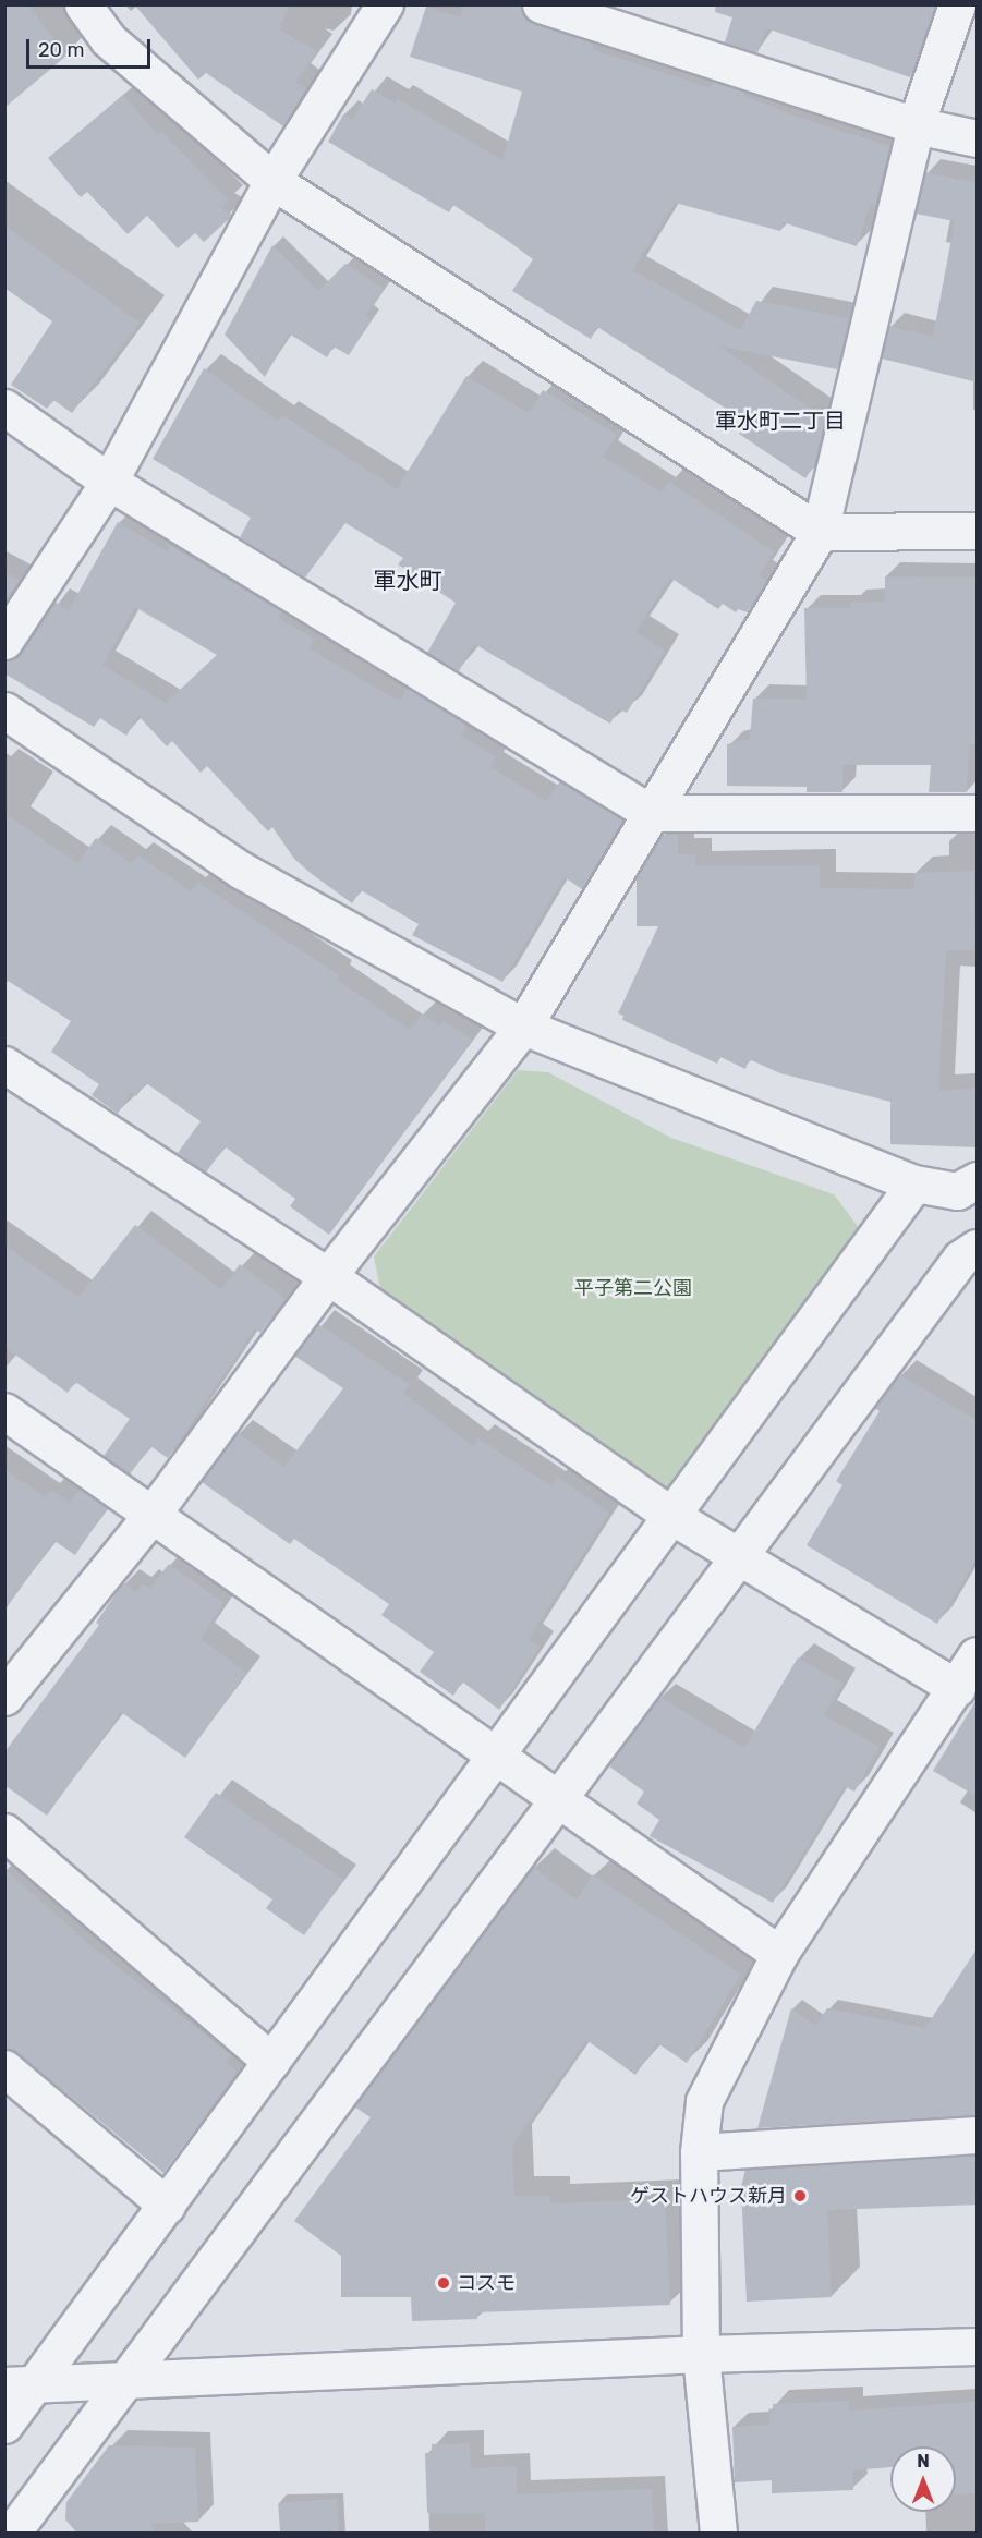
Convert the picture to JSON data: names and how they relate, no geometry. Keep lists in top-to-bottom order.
{
  "districts": ["軍水町二丁目", "軍水町"],
  "parks": ["平子第二公園"],
  "places": ["ゲストハウス新月", "コスモ"],
  "scale_bar": "20 m",
  "north": "top"
}
